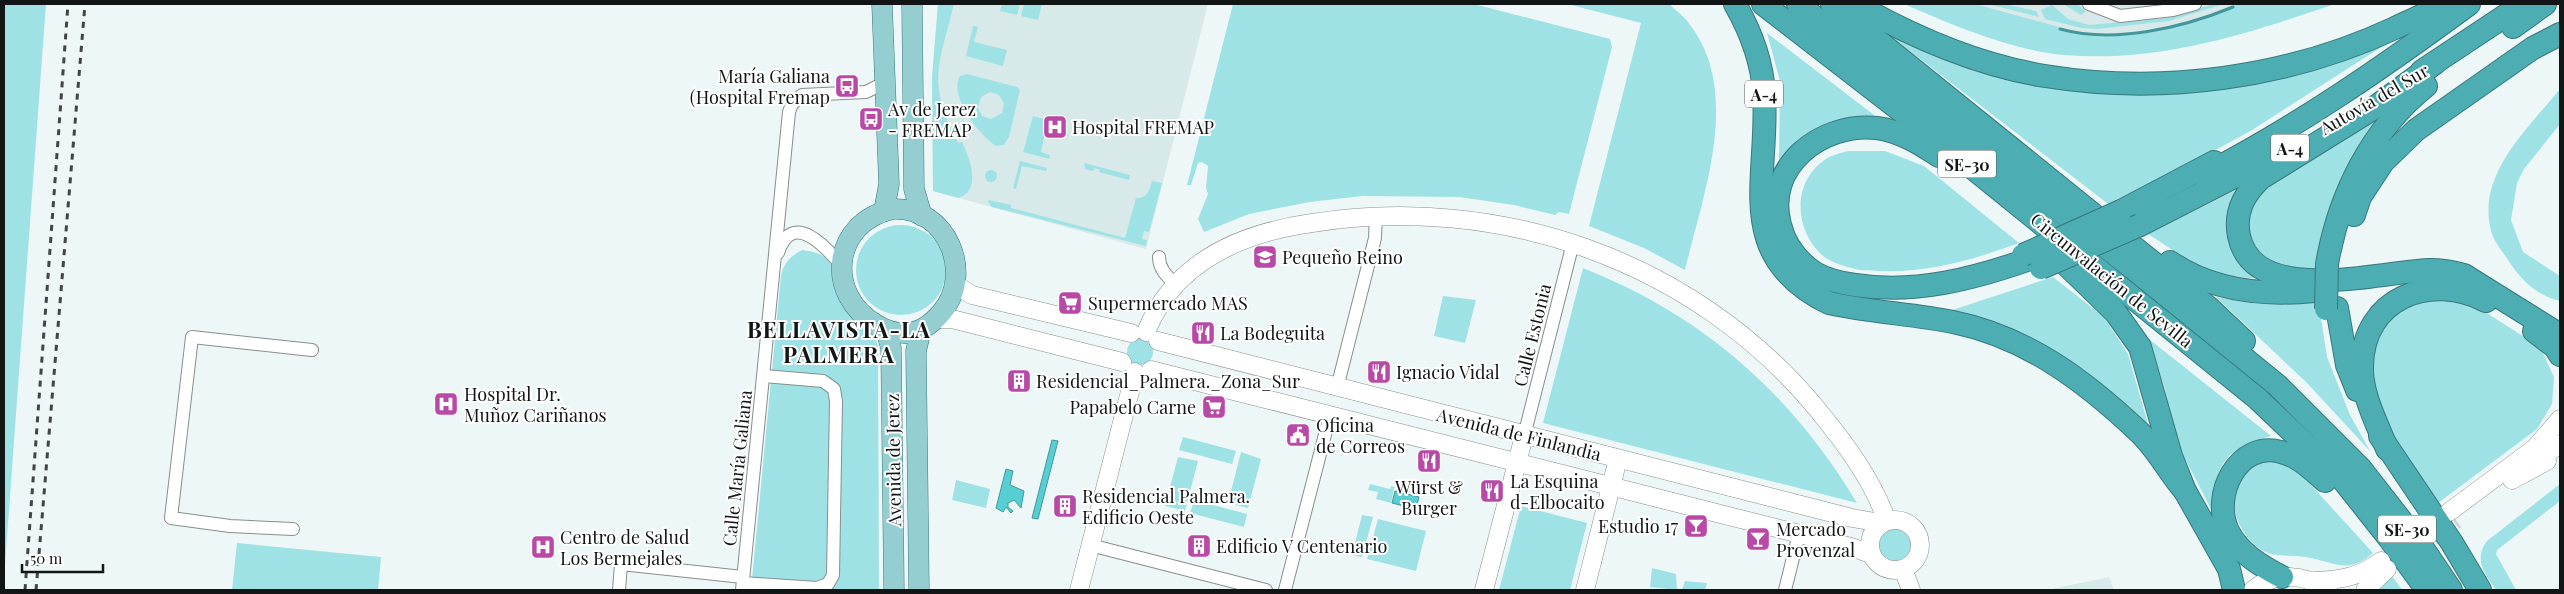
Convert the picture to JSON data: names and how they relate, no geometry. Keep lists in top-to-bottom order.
{
  "streets": {
    "highway": [
      "A-4",
      "Autovía del Sur",
      "SE-30",
      "Circunvalación de Sevilla"
    ],
    "main road": ["Avenida de Finlandia", "Avenida de Jerez"],
    "street": ["Calle Estonia", "Calle María Galiana"]
  },
  "crossings": [
    ["Calle Estonia", "Avenida de Finlandia"],
    ["Avenida de Finlandia", "Avenida de Jerez"],
    ["Avenida de Finlandia", "Calle María Galiana"],
    ["Avenida de Jerez", "Calle María Galiana"]
  ],
  "districts": ["BELLAVISTA-LA PALMERA"],
  "places": {
    "bus stop": ["María Galiana (Hospital Fremap", "Av de Jerez - FREMAP"],
    "hospital": ["Hospital FREMAP", "Hospital Dr. Muñoz Cariñanos", "Centro de Salud Los Bermejales"],
    "school or university": ["Pequeño Reino"],
    "supermarket": ["Supermercado MAS", "Papabelo Carne"],
    "restaurant": [
      "La Bodeguita",
      "Ignacio Vidal",
      "Würst & Burger",
      "La Esquina d-Elbocaito"
    ],
    "building": ["Residencial_Palmera._Zona_Sur", "Residencial Palmera. Edificio Oeste", "Edificio V Centenario"],
    "public building": ["Oficina de Correos"],
    "bar": ["Estudio 17", "Mercado Provenzal"]
  },
  "scale_bar": "50 m"
}
